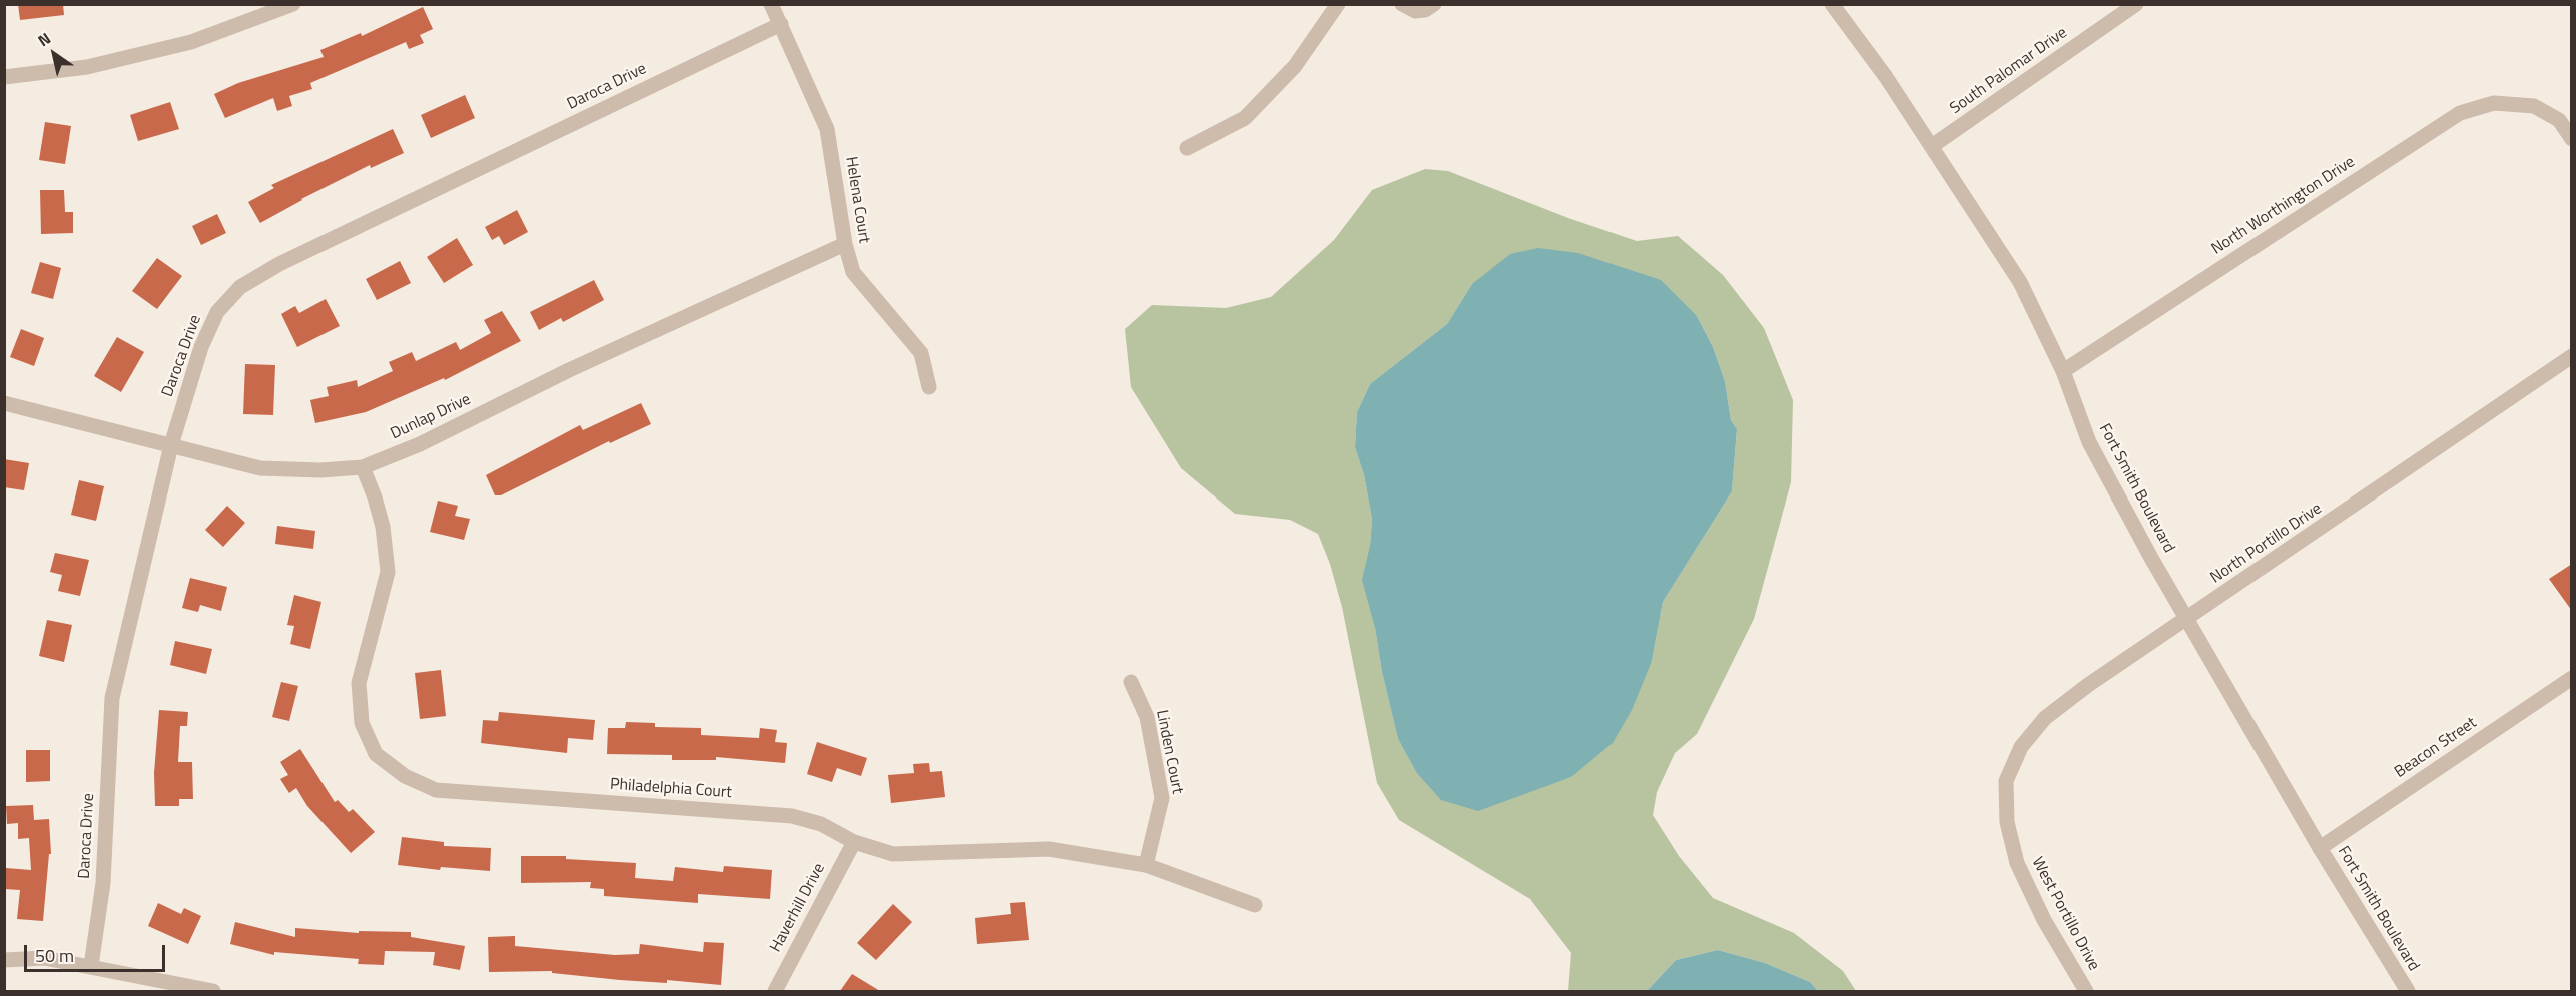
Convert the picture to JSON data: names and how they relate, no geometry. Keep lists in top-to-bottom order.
{
  "streets": {
    "street": [
      "South Palomar Drive",
      "Daroca Drive",
      "Helena Court",
      "North Worthington Drive",
      "Dunlap Drive",
      "Fort Smith Boulevard",
      "North Portillo Drive",
      "Beacon Street",
      "Linden Court",
      "Philadelphia Court",
      "Haverhill Drive",
      "West Portillo Drive"
    ]
  },
  "crossings": [
    ["South Palomar Drive", "Fort Smith Boulevard"],
    ["Daroca Drive", "Helena Court"],
    ["Daroca Drive", "Dunlap Drive"],
    ["Helena Court", "Dunlap Drive"],
    ["North Worthington Drive", "Fort Smith Boulevard"],
    ["Dunlap Drive", "Philadelphia Court"],
    ["Fort Smith Boulevard", "North Portillo Drive"],
    ["Fort Smith Boulevard", "Beacon Street"],
    ["North Portillo Drive", "West Portillo Drive"],
    ["Linden Court", "Philadelphia Court"],
    ["Philadelphia Court", "Haverhill Drive"]
  ],
  "scale_bar": "50 m",
  "north": "top left"
}
